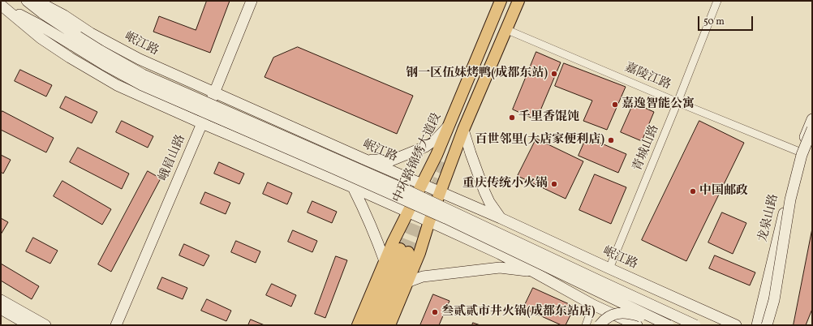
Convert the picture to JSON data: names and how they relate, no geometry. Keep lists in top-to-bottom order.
{
  "streets": {
    "main road": [
      "岷江路",
      "峨眉山路",
      "中环路锦绣大道段",
      "龙泉山路"
    ],
    "street": ["嘉陵江路", "青城山路"]
  },
  "crossings": [
    ["岷江路", "青城山路"],
    ["岷江路", "峨眉山路"],
    ["岷江路", "中环路锦绣大道段"],
    ["嘉陵江路", "青城山路"],
    ["嘉陵江路", "龙泉山路"]
  ],
  "places": [
    "钢一区伍妹烤鸭(成都东站)",
    "嘉逸智能公寓",
    "千里香馄饨",
    "百世邻里(大店家便利店)",
    "重庆传统小火锅",
    "中国邮政",
    "叁贰贰市井火锅(成都东站店)"
  ],
  "scale_bar": "50 m"
}
